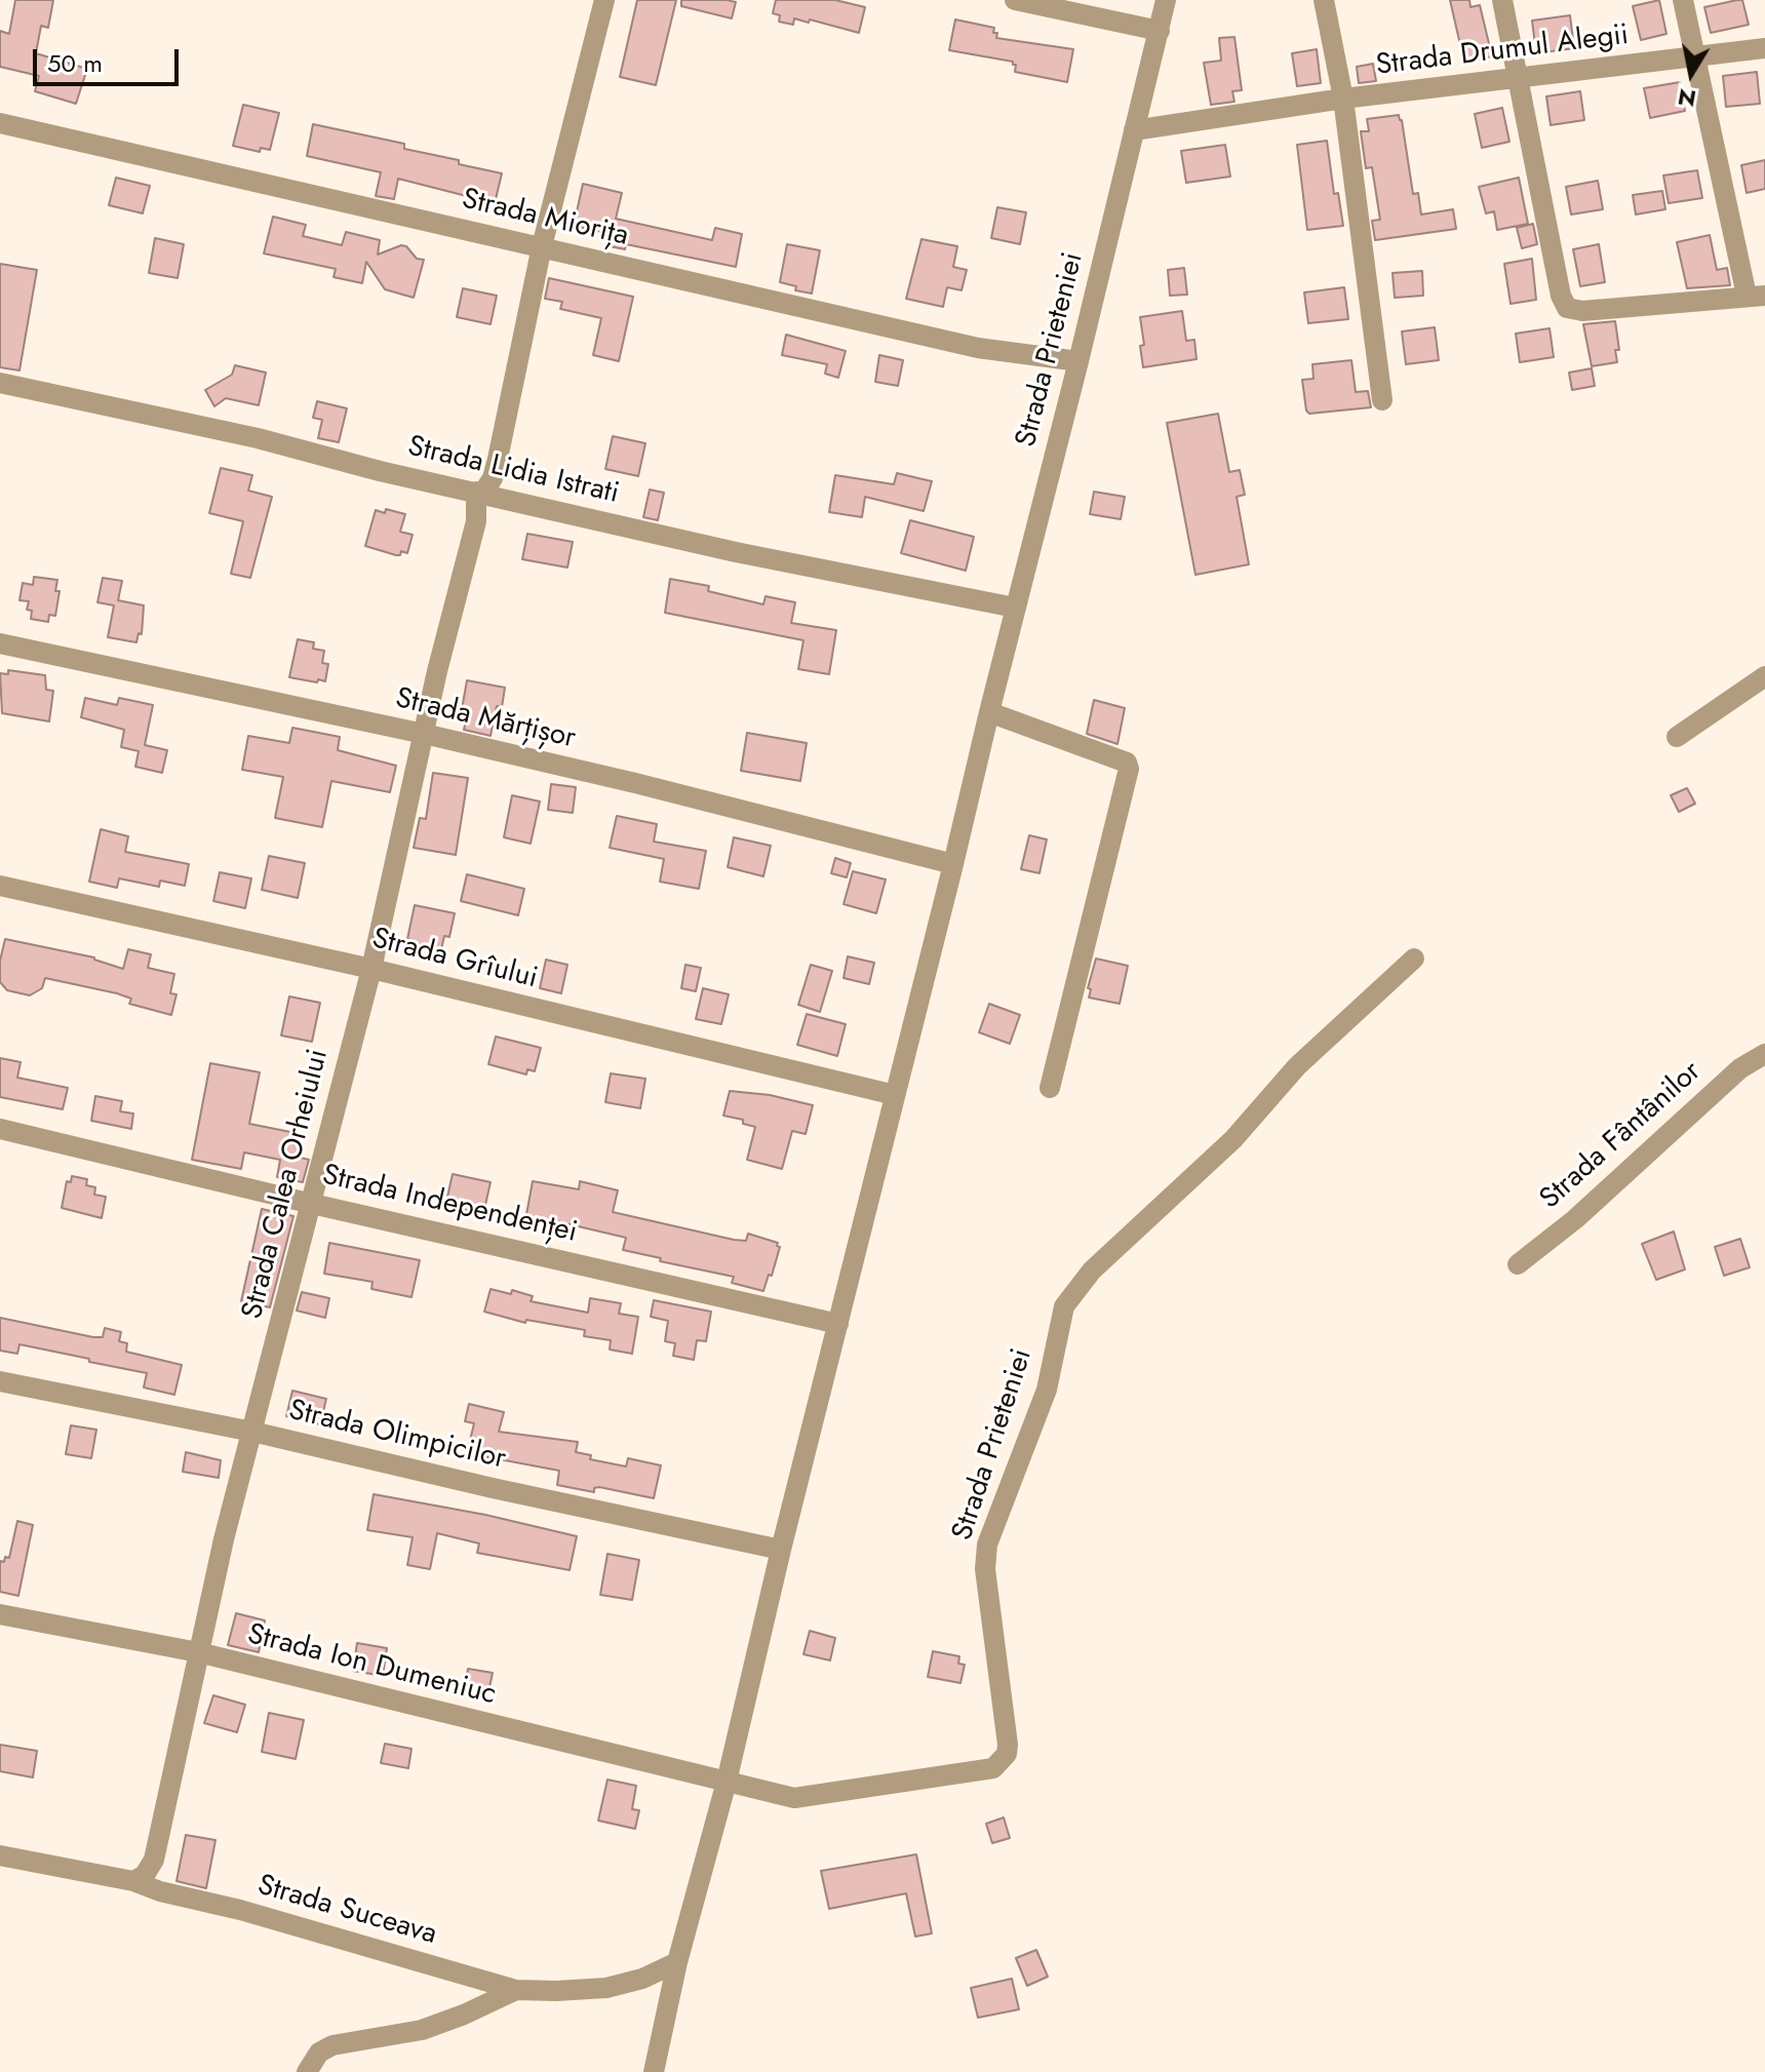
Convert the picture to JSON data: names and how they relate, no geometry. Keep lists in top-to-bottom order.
{
  "streets": {
    "street": [
      "Strada Drumul Alegii",
      "Strada Miorița",
      "Strada Prieteniei",
      "Strada Lidia Istrati",
      "Strada Mărțișor",
      "Strada Grîului",
      "Strada Fântânilor",
      "Strada Calea Orheiului",
      "Strada Independenței",
      "Strada Olimpicilor",
      "Strada Ion Dumeniuc",
      "Strada Suceava"
    ]
  },
  "crossings": [
    ["Strada Drumul Alegii", "Strada Prieteniei"],
    ["Strada Miorița", "Strada Prieteniei"],
    ["Strada Miorița", "Strada Calea Orheiului"],
    ["Strada Prieteniei", "Strada Lidia Istrati"],
    ["Strada Prieteniei", "Strada Mărțișor"],
    ["Strada Prieteniei", "Strada Grîului"],
    ["Strada Prieteniei", "Strada Independenței"],
    ["Strada Prieteniei", "Strada Olimpicilor"],
    ["Strada Prieteniei", "Strada Ion Dumeniuc"],
    ["Strada Prieteniei", "Strada Suceava"],
    ["Strada Lidia Istrati", "Strada Calea Orheiului"],
    ["Strada Mărțișor", "Strada Calea Orheiului"],
    ["Strada Grîului", "Strada Calea Orheiului"],
    ["Strada Calea Orheiului", "Strada Independenței"],
    ["Strada Calea Orheiului", "Strada Olimpicilor"],
    ["Strada Calea Orheiului", "Strada Ion Dumeniuc"],
    ["Strada Calea Orheiului", "Strada Suceava"]
  ],
  "scale_bar": "50 m",
  "north": "bottom"
}
